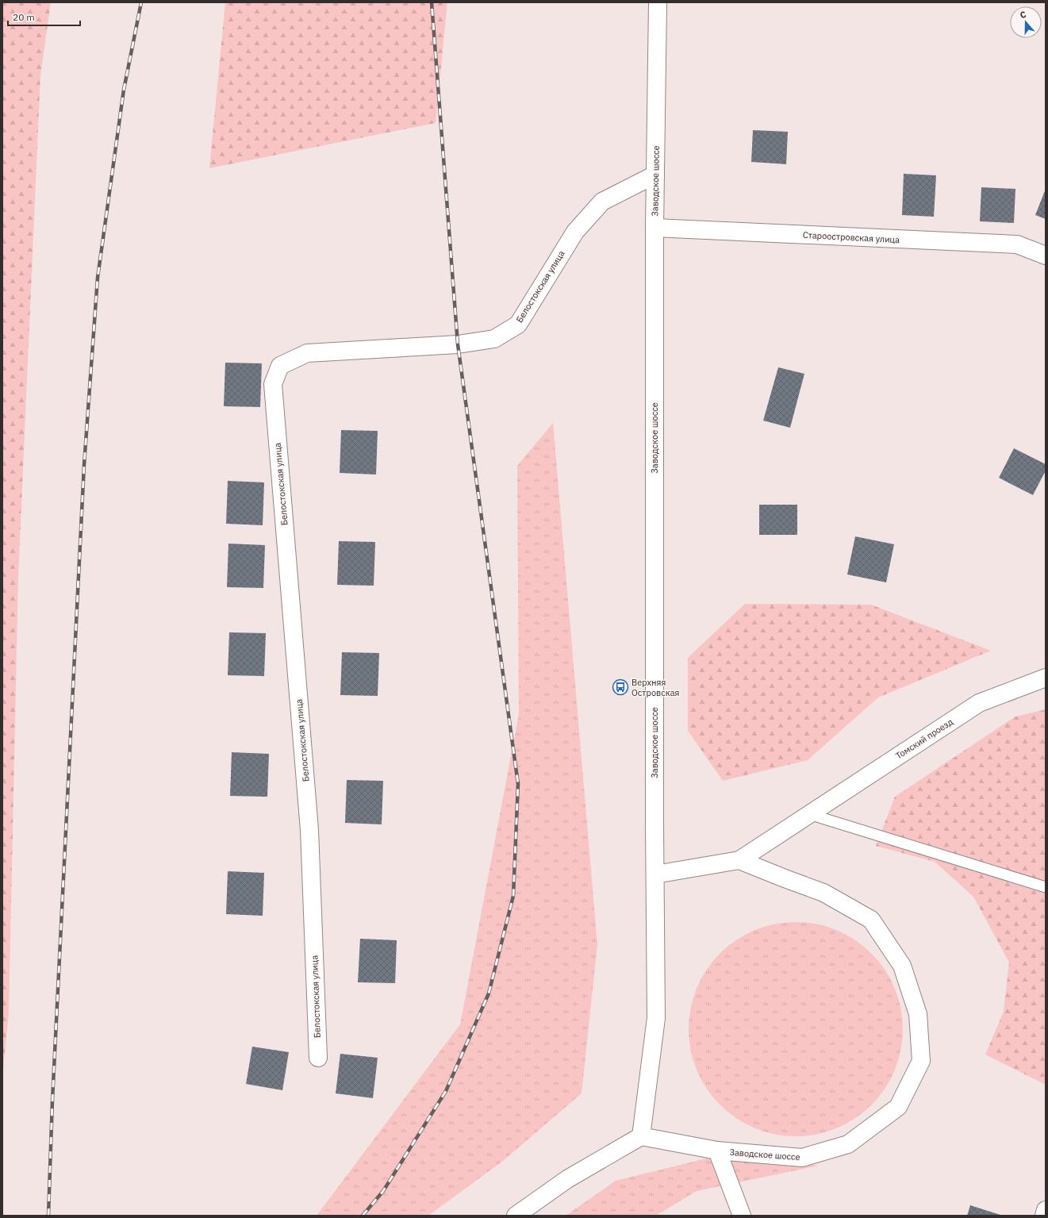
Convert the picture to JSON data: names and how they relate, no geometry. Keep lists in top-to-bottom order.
{
  "streets": {
    "main road": [
      "Заводское шоссе",
      "Староостровская улица",
      "Белостокская улица",
      "Томский проезд"
    ]
  },
  "crossings": [
    ["Заводское шоссе", "Староостровская улица"],
    ["Заводское шоссе", "Белостокская улица"],
    ["Заводское шоссе", "Томский проезд"]
  ],
  "places": {
    "bus stop": ["Верхняя Островская"]
  },
  "scale_bar": "20 m",
  "north": "top"
}
